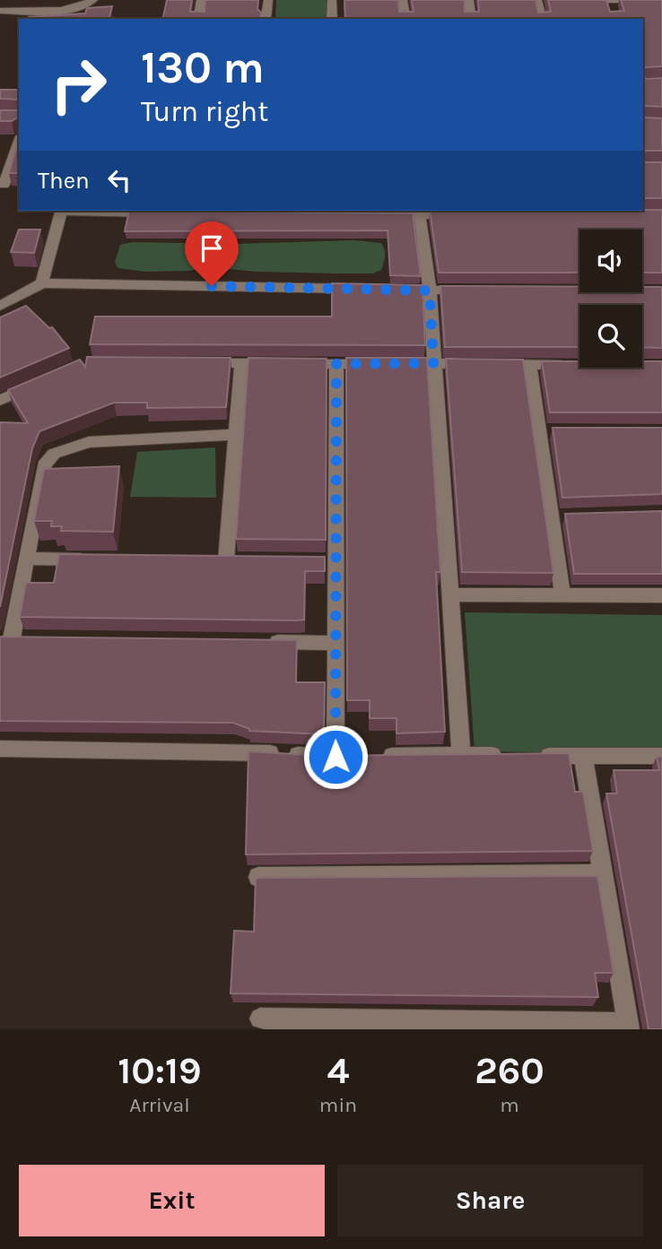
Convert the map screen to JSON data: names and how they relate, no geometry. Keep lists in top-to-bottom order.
{
  "page": {
    "turn": ["130 m", "Turn right"],
    "then": "Then",
    "eta": [
      "10:19",
      "Arrival",
      "4",
      "min",
      "260",
      "m"
    ],
    "buttons": ["Exit", "Share"]
  }
}
